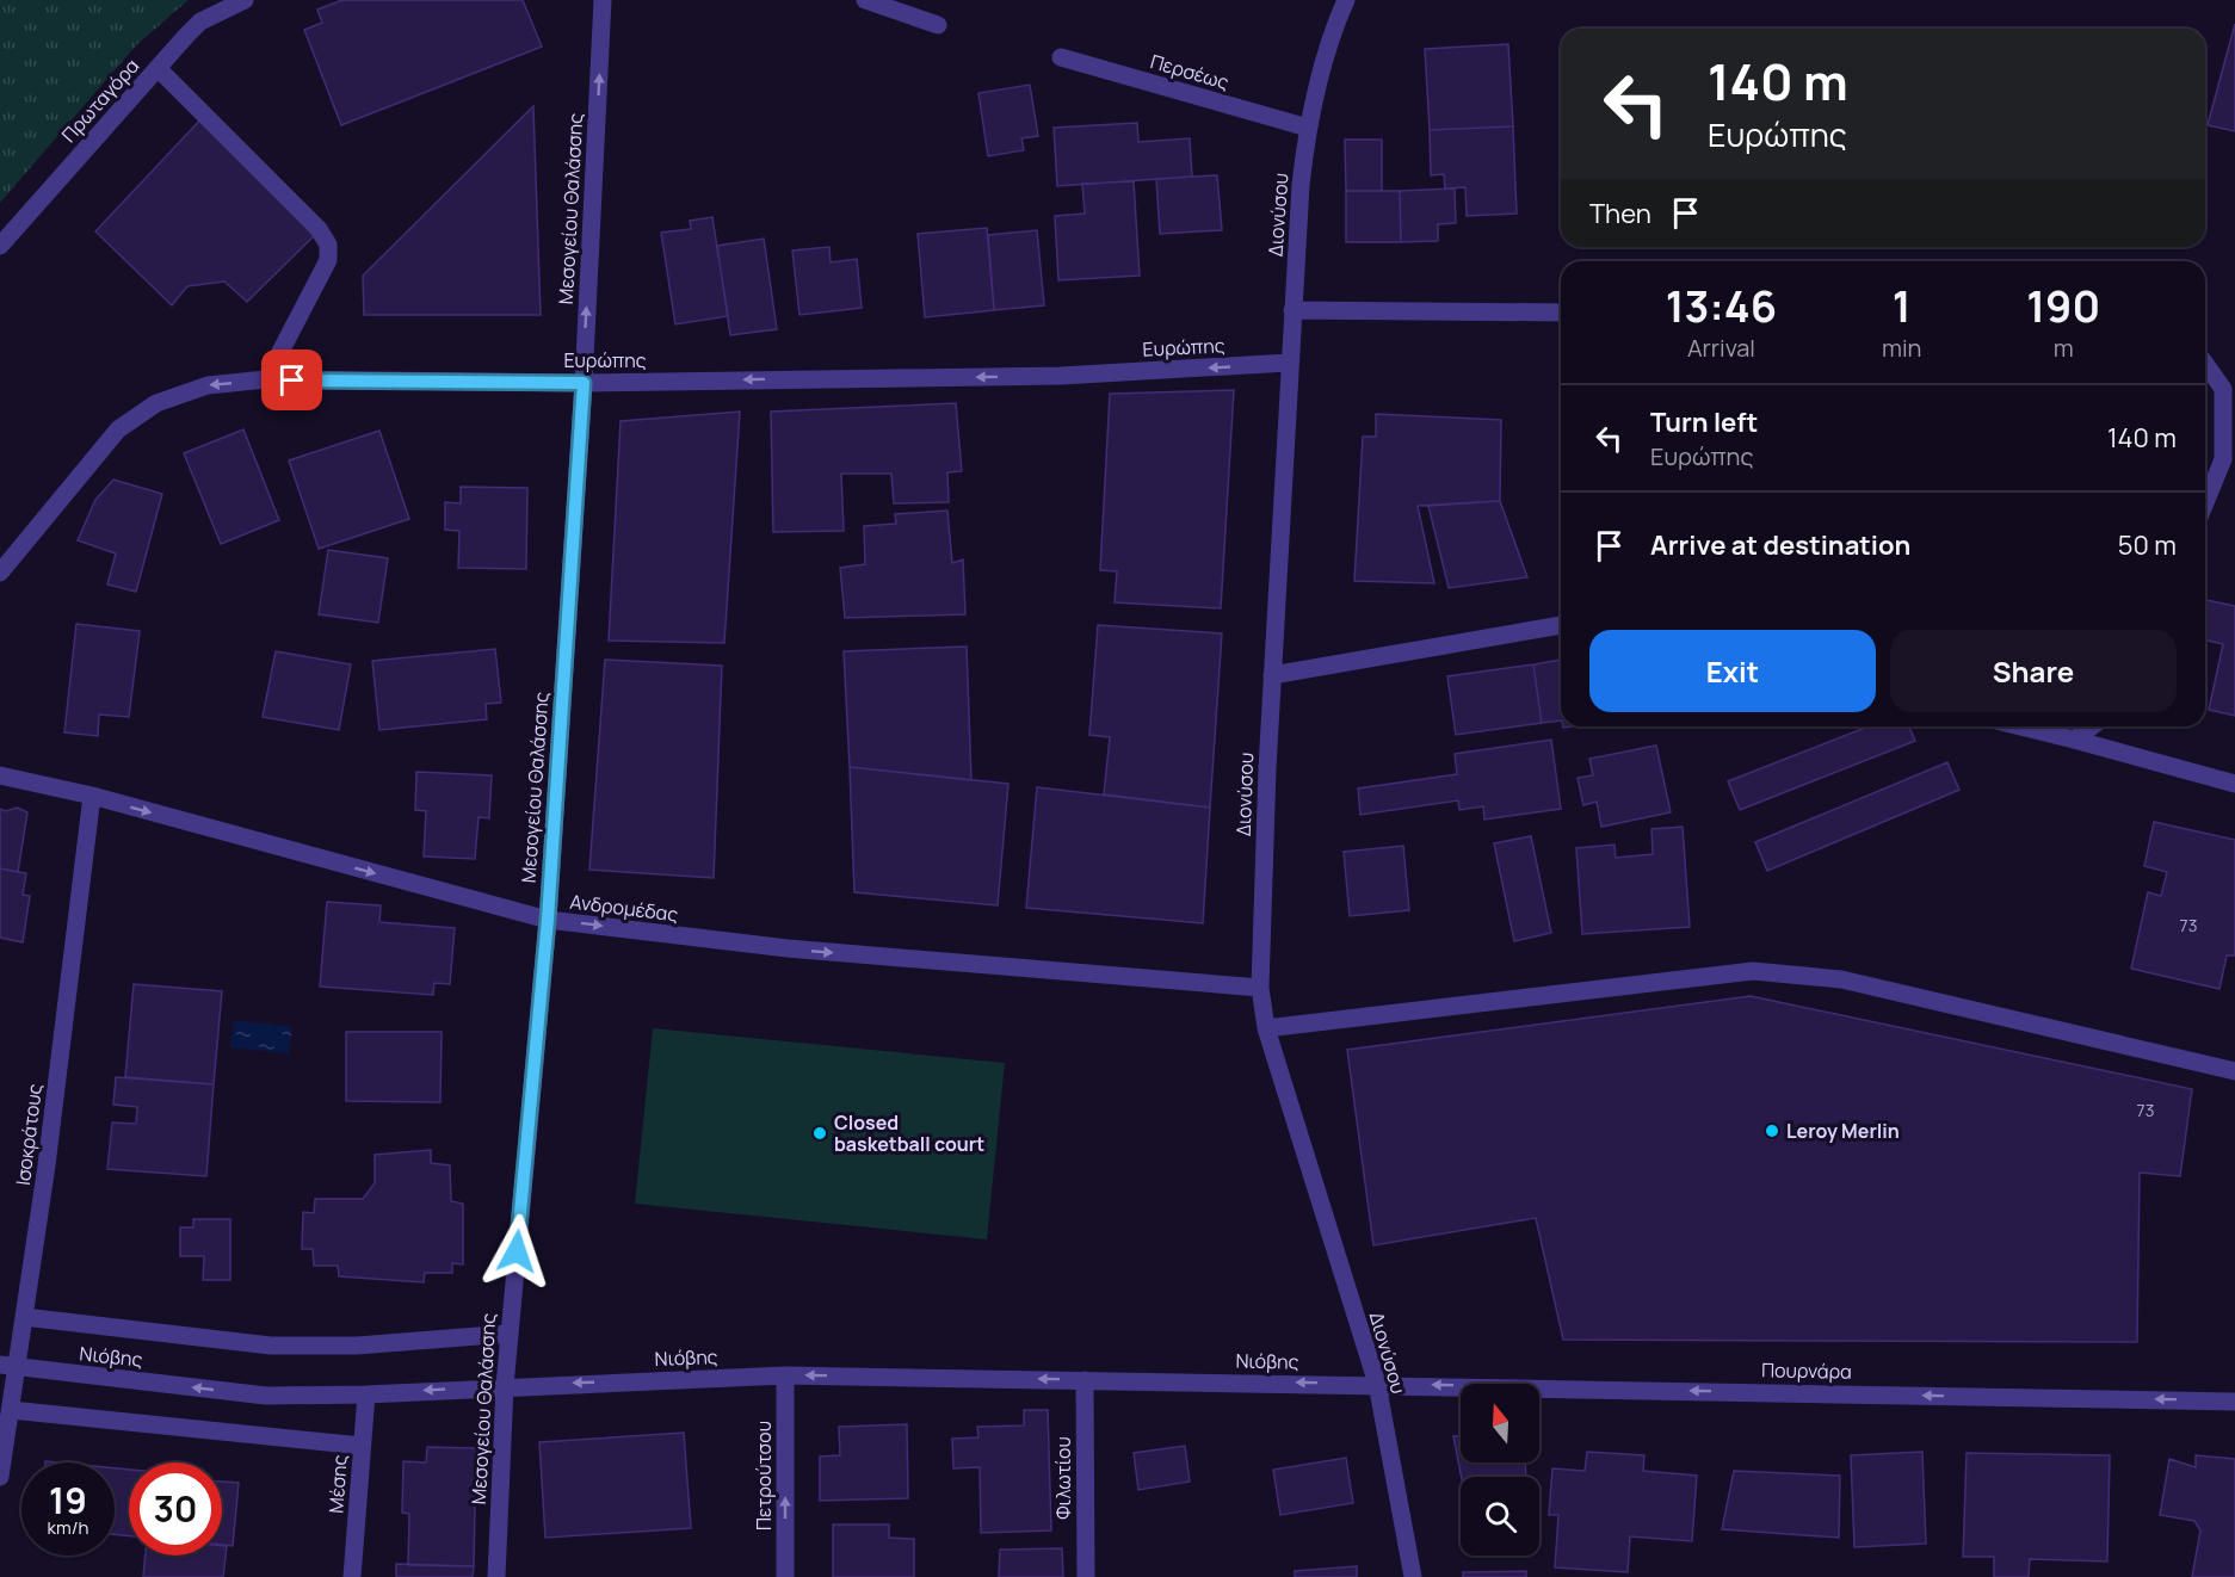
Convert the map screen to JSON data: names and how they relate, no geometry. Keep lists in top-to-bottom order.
{
  "streets": {
    "street": [
      "Περσέως",
      "Πρωταγόρα",
      "Μεσογείου Θαλάσσης",
      "Διονύσου",
      "Ευρώπης",
      "Ανδρομέδας",
      "Ισοκράτους",
      "Νιόβης",
      "Πουρνάρα",
      "Πετρούτσου",
      "Φιλωτίου",
      "Μέσης"
    ]
  },
  "crossings": [
    ["Περσέως", "Διονύσου"],
    ["Μεσογείου Θαλάσσης", "Ευρώπης"],
    ["Μεσογείου Θαλάσσης", "Ανδρομέδας"],
    ["Μεσογείου Θαλάσσης", "Νιόβης"],
    ["Διονύσου", "Ευρώπης"],
    ["Διονύσου", "Ανδρομέδας"],
    ["Διονύσου", "Νιόβης"],
    ["Διονύσου", "Πουρνάρα"],
    ["Ανδρομέδας", "Ισοκράτους"],
    ["Ισοκράτους", "Νιόβης"],
    ["Νιόβης", "Πουρνάρα"],
    ["Νιόβης", "Πετρούτσου"],
    ["Νιόβης", "Φιλωτίου"],
    ["Νιόβης", "Μέσης"]
  ],
  "one_way": [
    "Ευρώπης",
    "Ανδρομέδας",
    "Πουρνάρα",
    "Πετρούτσου"
  ],
  "places": ["Leroy Merlin", "Closed basketball court"],
  "house_numbers": ["73", "73"],
  "north": "top",
  "page": {
    "turn": ["140 m", "Ευρώπης"],
    "then": "Then",
    "eta": [
      "13:46",
      "Arrival",
      "1",
      "min",
      "190",
      "m"
    ],
    "list": [
      {
        "name": "Turn left",
        "note": "Ευρώπης",
        "value": "140 m"
      },
      {
        "name": "Arrive at destination",
        "value": "50 m"
      }
    ],
    "buttons": ["Exit", "Share"],
    "speed": "19 km/h",
    "limit": "30"
  }
}
